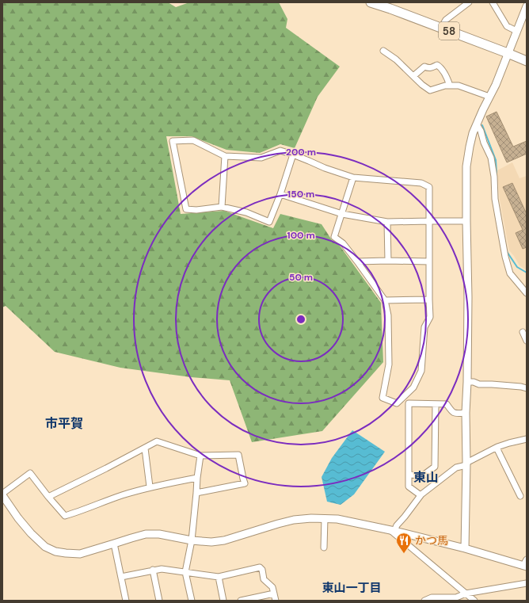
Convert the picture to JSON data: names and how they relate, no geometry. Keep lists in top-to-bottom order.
{
  "streets": {
    "main road": ["58"]
  },
  "districts": ["市平賀", "東山", "東山一丁目"],
  "places": {
    "restaurant": ["かつ馬"]
  },
  "rings": [
    "200 m",
    "150 m",
    "100 m",
    "50 m"
  ]
}
